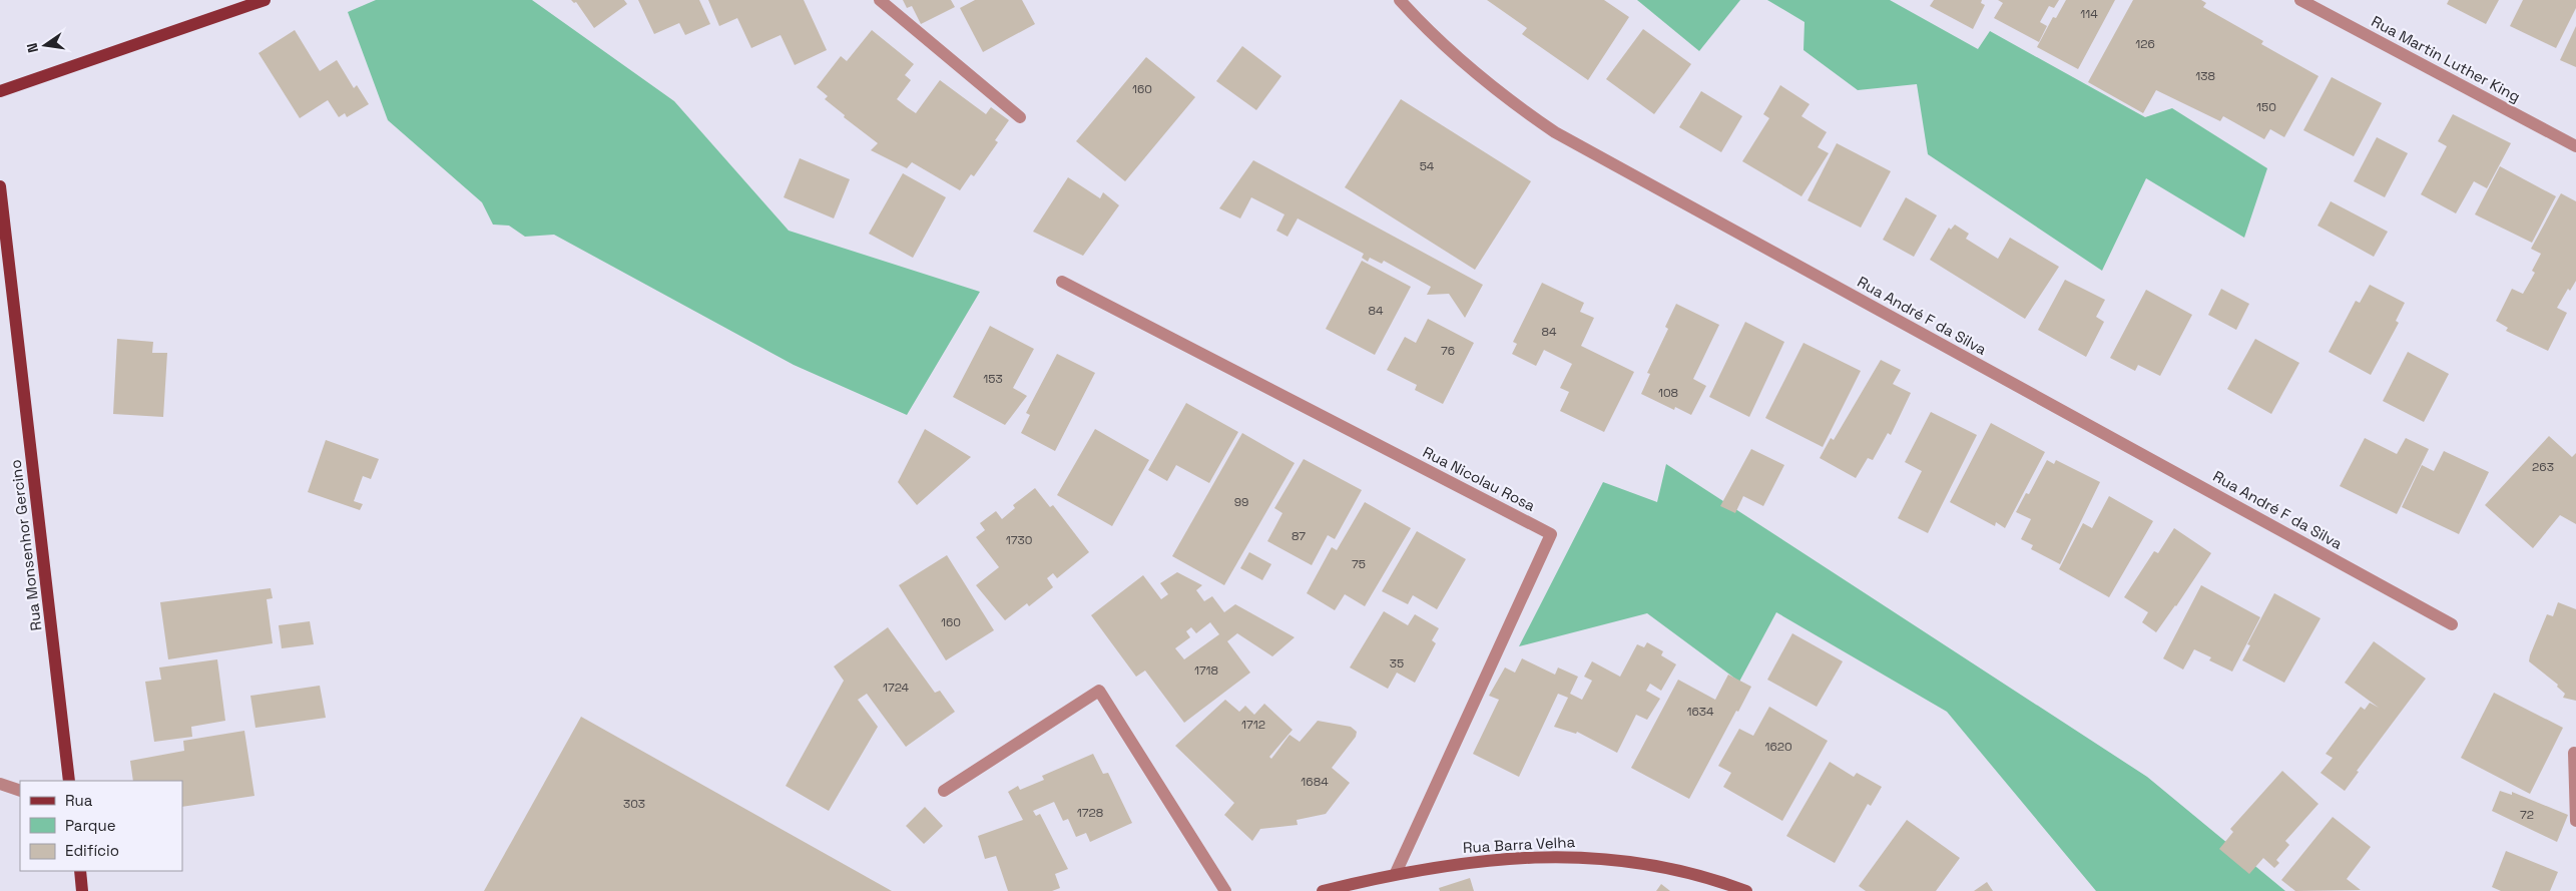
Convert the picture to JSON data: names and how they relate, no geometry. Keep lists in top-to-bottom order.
{
  "streets": {
    "main road": ["Rua Monsenhor Gercino"],
    "street": [
      "Rua Martin Luther King",
      "Rua André F da Silva",
      "Rua Nicolau Rosa",
      "Rua Barra Velha"
    ]
  },
  "crossings": [
    ["Rua Nicolau Rosa", "Rua Barra Velha"]
  ],
  "house_numbers": [
    "114",
    "126",
    "138",
    "160",
    "150",
    "54",
    "84",
    "84",
    "76",
    "153",
    "108",
    "263",
    "99",
    "87",
    "1730",
    "75",
    "160",
    "35",
    "1718",
    "1724",
    "1634",
    "1712",
    "1620",
    "1684",
    "303",
    "1728",
    "72"
  ],
  "legend": ["Rua", "Parque", "Edifício"],
  "north": "left"
}
